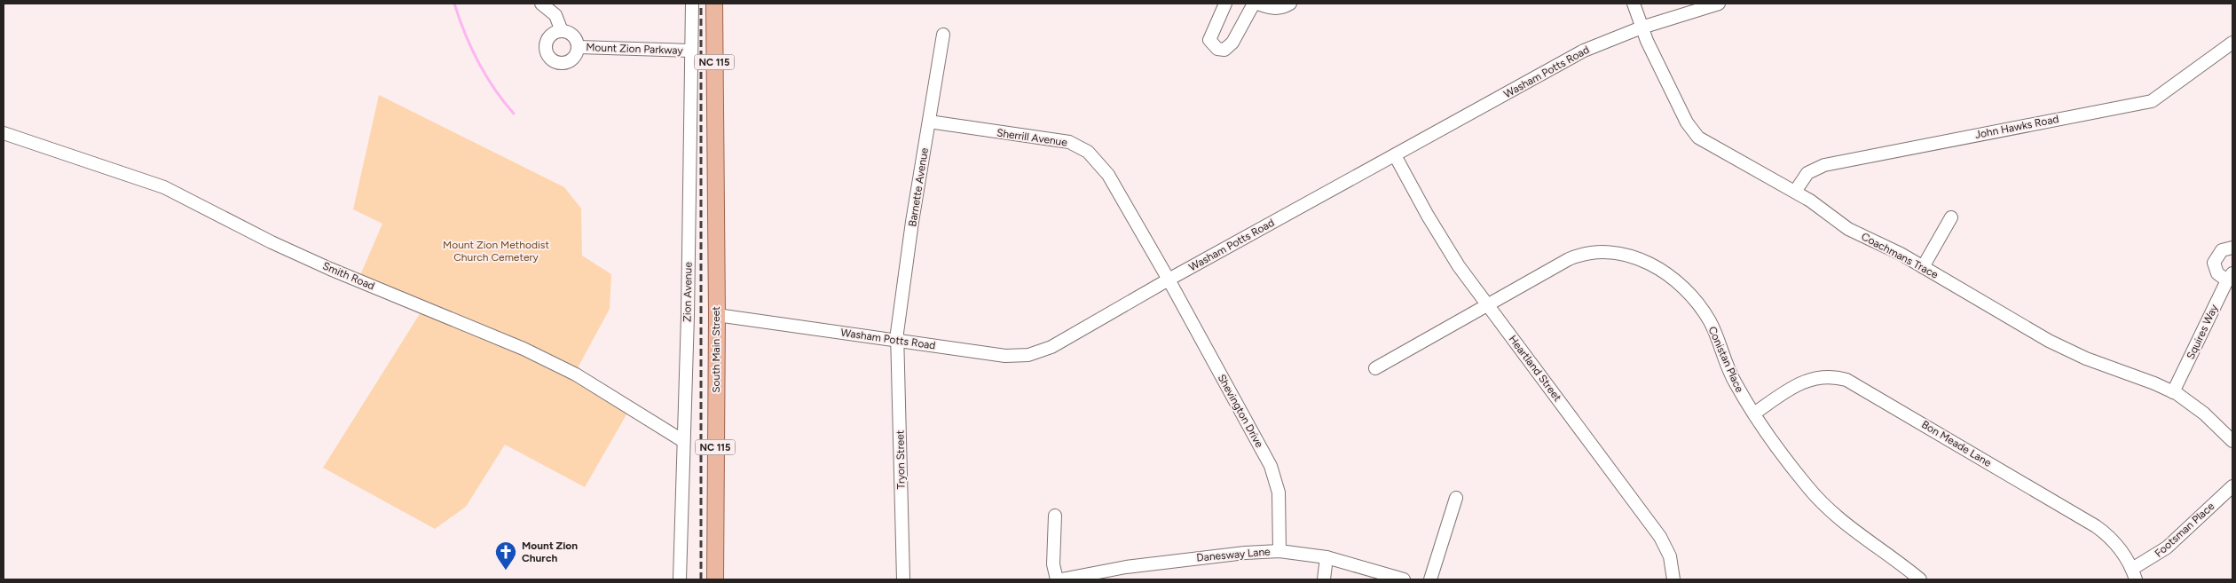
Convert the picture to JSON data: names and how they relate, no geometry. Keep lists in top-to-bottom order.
{
  "streets": {
    "main road": ["NC 115", "South Main Street"],
    "street": [
      "Mount Zion Parkway",
      "Washam Potts Road",
      "John Hawks Road",
      "Sherrill Avenue",
      "Barnette Avenue",
      "Coachmans Trace",
      "Smith Road",
      "Zion Avenue",
      "Squires Way",
      "Conistan Place",
      "Heartland Street",
      "Shevington Drive",
      "Bon Meade Lane",
      "Tryon Street",
      "Footsman Place",
      "Danesway Lane"
    ]
  },
  "crossings": [
    ["Mount Zion Parkway", "Zion Avenue"],
    ["Washam Potts Road", "Sherrill Avenue"],
    ["Washam Potts Road", "Barnette Avenue"],
    ["Washam Potts Road", "Coachmans Trace"],
    ["Washam Potts Road", "South Main Street"],
    ["Washam Potts Road", "Heartland Street"],
    ["Washam Potts Road", "Shevington Drive"],
    ["Washam Potts Road", "Tryon Street"],
    ["John Hawks Road", "Coachmans Trace"],
    ["Sherrill Avenue", "Barnette Avenue"],
    ["Sherrill Avenue", "Shevington Drive"],
    ["Barnette Avenue", "Tryon Street"],
    ["Coachmans Trace", "Squires Way"],
    ["Smith Road", "Zion Avenue"],
    ["Conistan Place", "Heartland Street"],
    ["Conistan Place", "Bon Meade Lane"],
    ["Shevington Drive", "Danesway Lane"],
    ["Bon Meade Lane", "Footsman Place"]
  ],
  "parks": ["Mount Zion Methodist Church Cemetery"],
  "places": {
    "church": ["Mount Zion Church"]
  }
}
